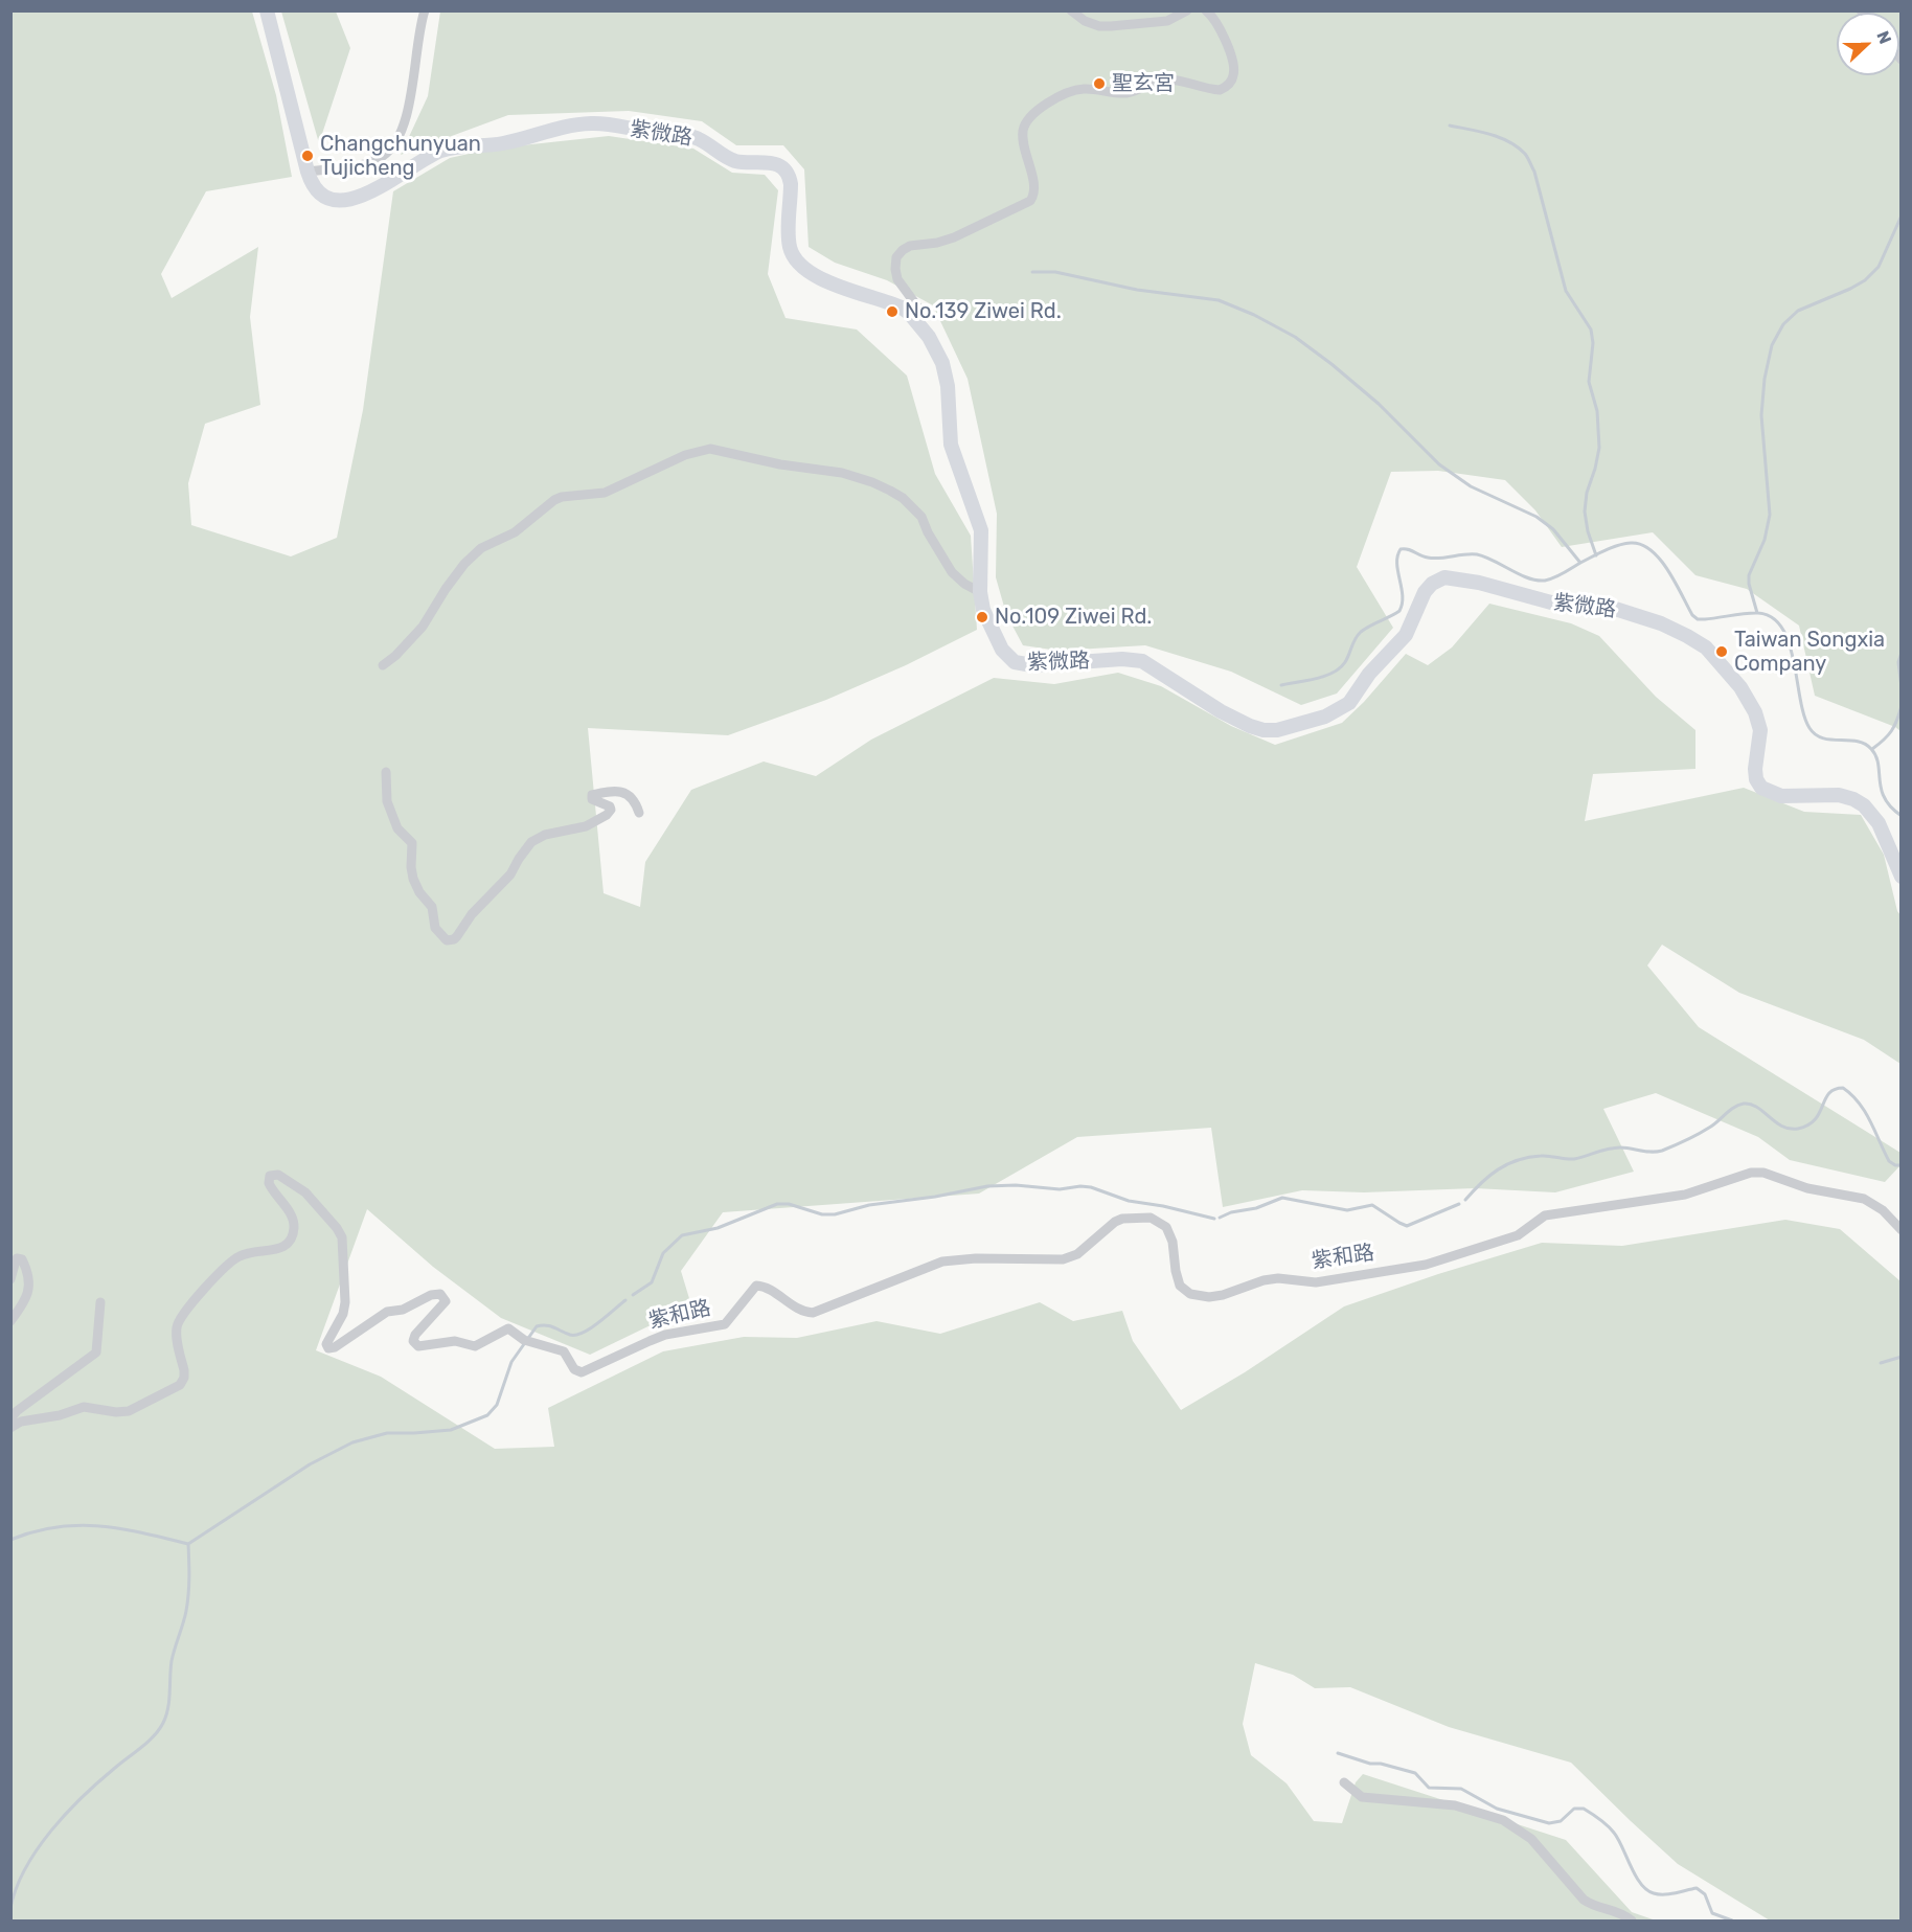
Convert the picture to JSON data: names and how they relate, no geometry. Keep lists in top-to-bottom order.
{
  "streets": {
    "street": ["紫微路", "紫和路"]
  },
  "places": [
    "聖玄宮",
    "Changchunyuan Tujicheng",
    "No.139 Ziwei Rd.",
    "No.109 Ziwei Rd.",
    "Taiwan Songxia Company"
  ],
  "north": "right"
}
